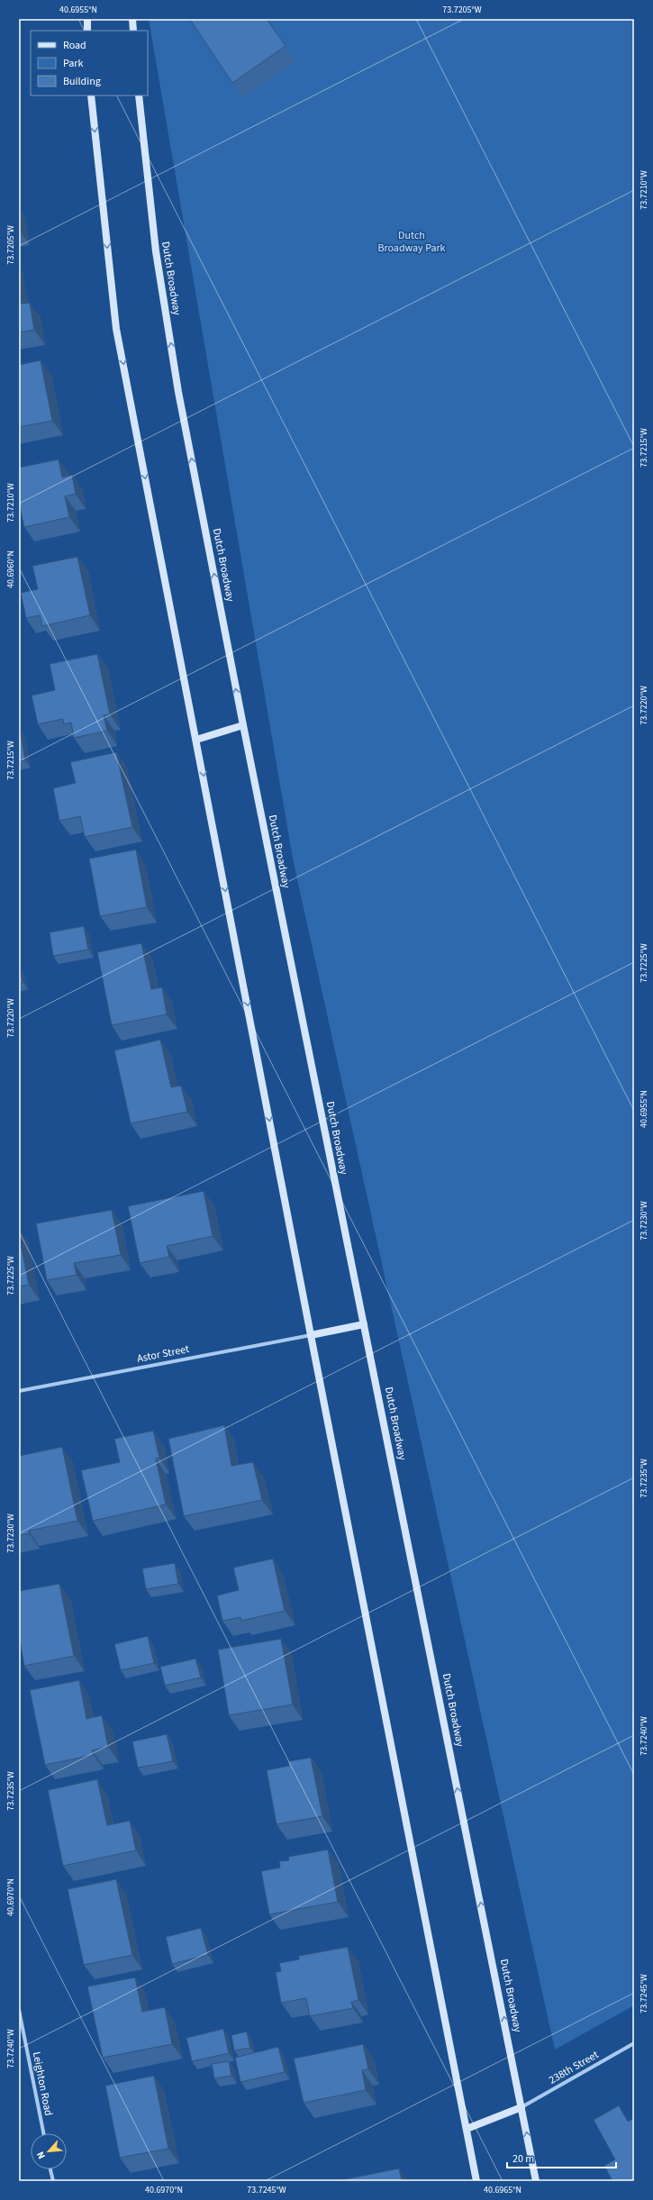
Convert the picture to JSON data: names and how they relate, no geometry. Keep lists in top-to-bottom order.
{
  "streets": {
    "main road": ["Dutch Broadway"],
    "street": ["Astor Street", "238th Street", "Leighton Road"]
  },
  "crossings": [
    ["Dutch Broadway", "238th Street"]
  ],
  "parks": ["Dutch Broadway Park"],
  "legend": ["Road", "Park", "Building"],
  "scale_bar": "20 m",
  "north": "bottom left",
  "coordinates": [
    "40.6955°N",
    "73.7205°W",
    "73.7210°W",
    "73.7215°W",
    "40.6960°N",
    "73.7220°W",
    "73.7225°W",
    "73.7230°W",
    "73.7235°W",
    "73.7240°W",
    "40.6970°N",
    "73.7245°W",
    "40.6965°N"
  ]
}
